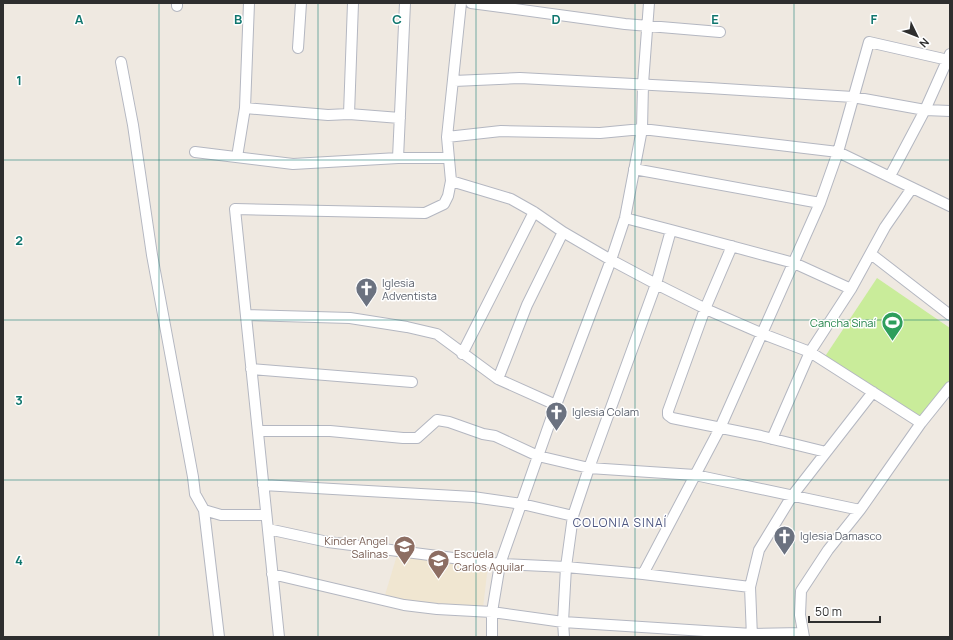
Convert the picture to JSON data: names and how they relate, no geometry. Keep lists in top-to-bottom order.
{
  "districts": ["COLONIA SINAÍ"],
  "places": {
    "church": ["Iglesia Adventista", "Iglesia Colam", "Iglesia Damasco"],
    "sports": ["Cancha Sinaí"],
    "school or university": ["Kinder Angel Salinas", "Escuela Carlos Aguilar"]
  },
  "scale_bar": "50 m",
  "north": "bottom right",
  "grid": {
    "columns": [
      "A",
      "B",
      "C",
      "D",
      "E",
      "F"
    ],
    "rows": [
      "1",
      "2",
      "3",
      "4"
    ]
  }
}
